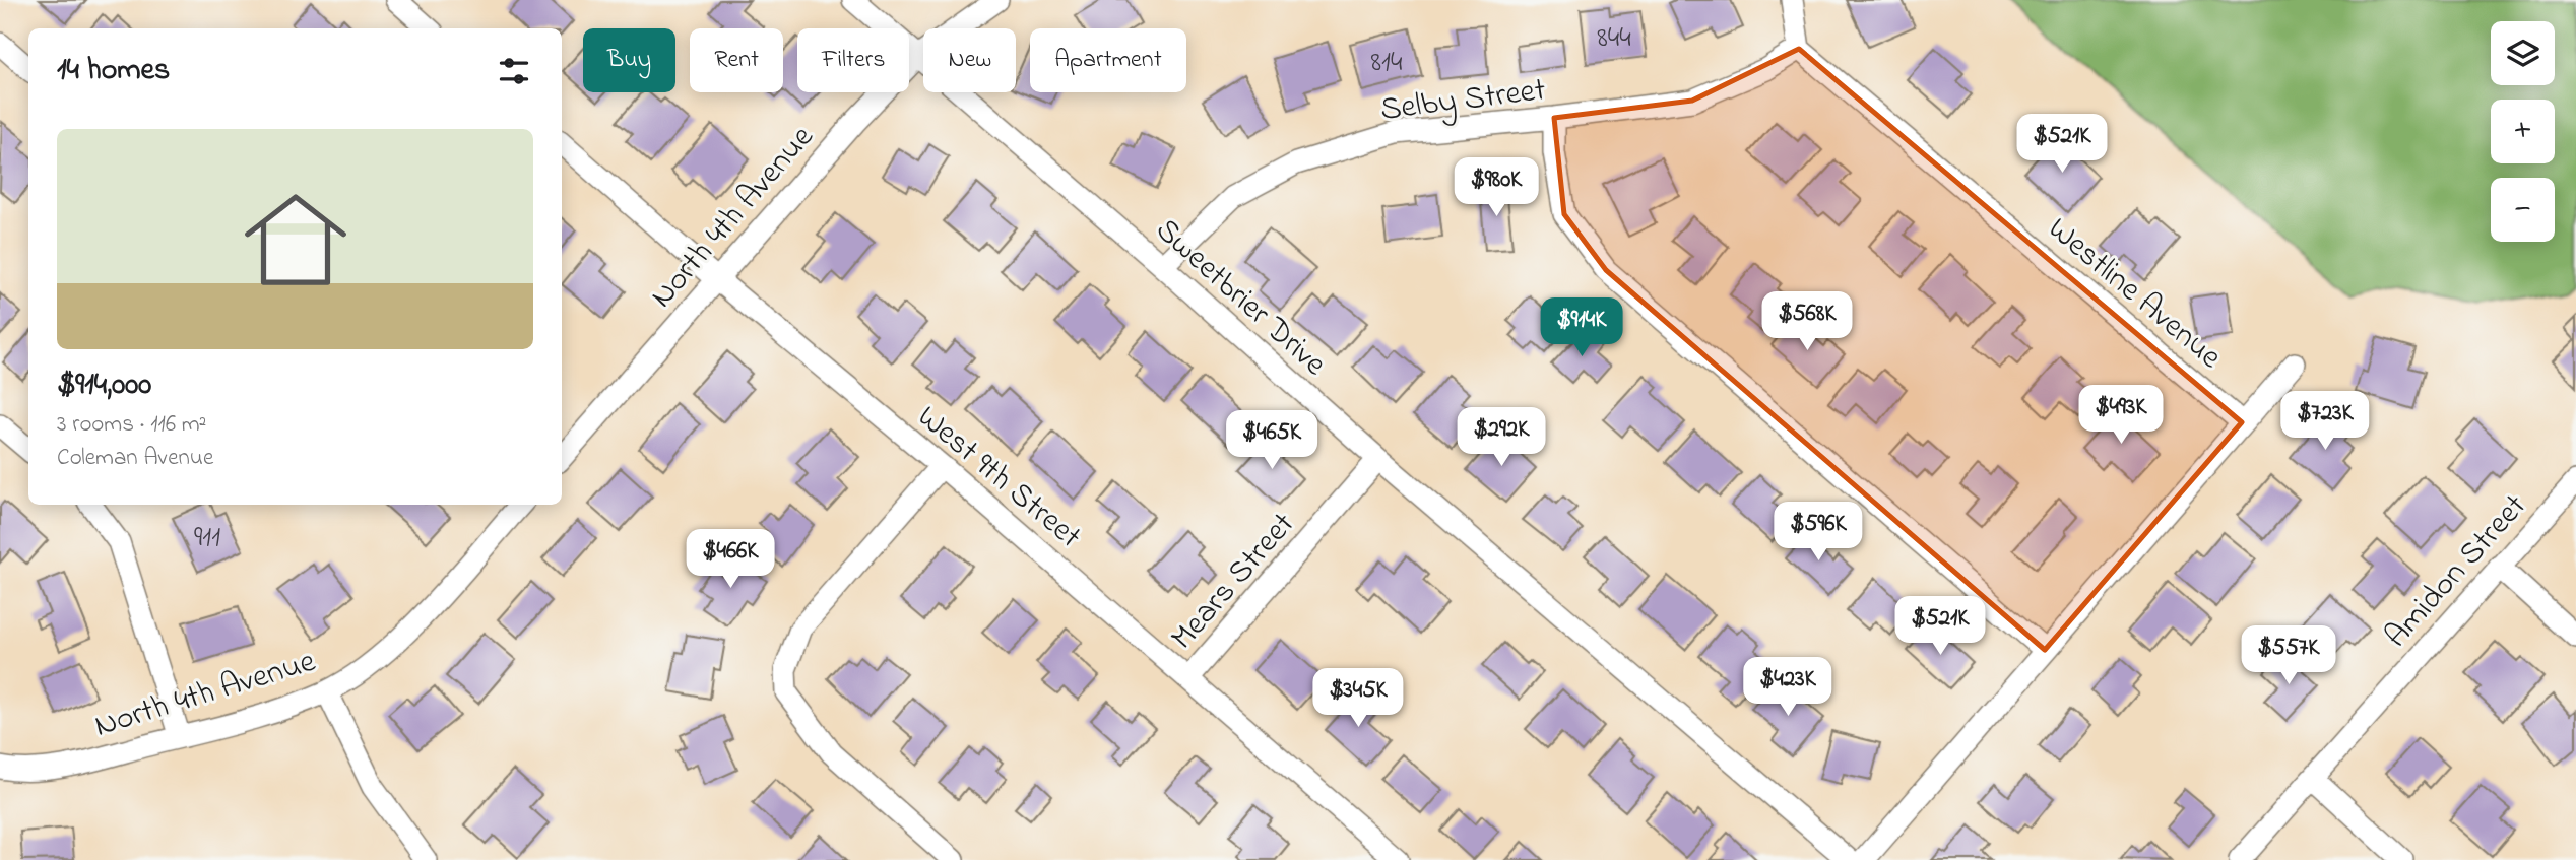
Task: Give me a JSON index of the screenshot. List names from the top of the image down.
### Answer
{
  "streets": {
    "street": [
      "Selby Street",
      "North 4th Avenue",
      "Westline Avenue",
      "Sweetbrier Drive",
      "West 9th Street",
      "Amidon Street",
      "Mears Street"
    ]
  },
  "crossings": [
    ["Selby Street", "Westline Avenue"],
    ["Selby Street", "Sweetbrier Drive"],
    ["North 4th Avenue", "Sweetbrier Drive"],
    ["North 4th Avenue", "West 9th Street"],
    ["Sweetbrier Drive", "Mears Street"],
    ["West 9th Street", "Mears Street"]
  ],
  "house_numbers": ["844", "814", "911"],
  "page": {
    "map_buttons": ["+", "−"],
    "chip": [
      "Buy",
      "Rent",
      "Filters",
      "New",
      "Apartment"
    ],
    "heading": "14 homes",
    "price": [
      "$521K",
      "$980K",
      "$568K",
      "$914K",
      "$493K",
      "$723K",
      "$292K",
      "$465K",
      "$596K",
      "$466K",
      "$521K",
      "$557K",
      "$423K",
      "$345K"
    ],
    "list": [
      {
        "name": "$914,000",
        "note": "3 rooms · 116 m² · Coleman Avenue"
      }
    ]
  }
}
